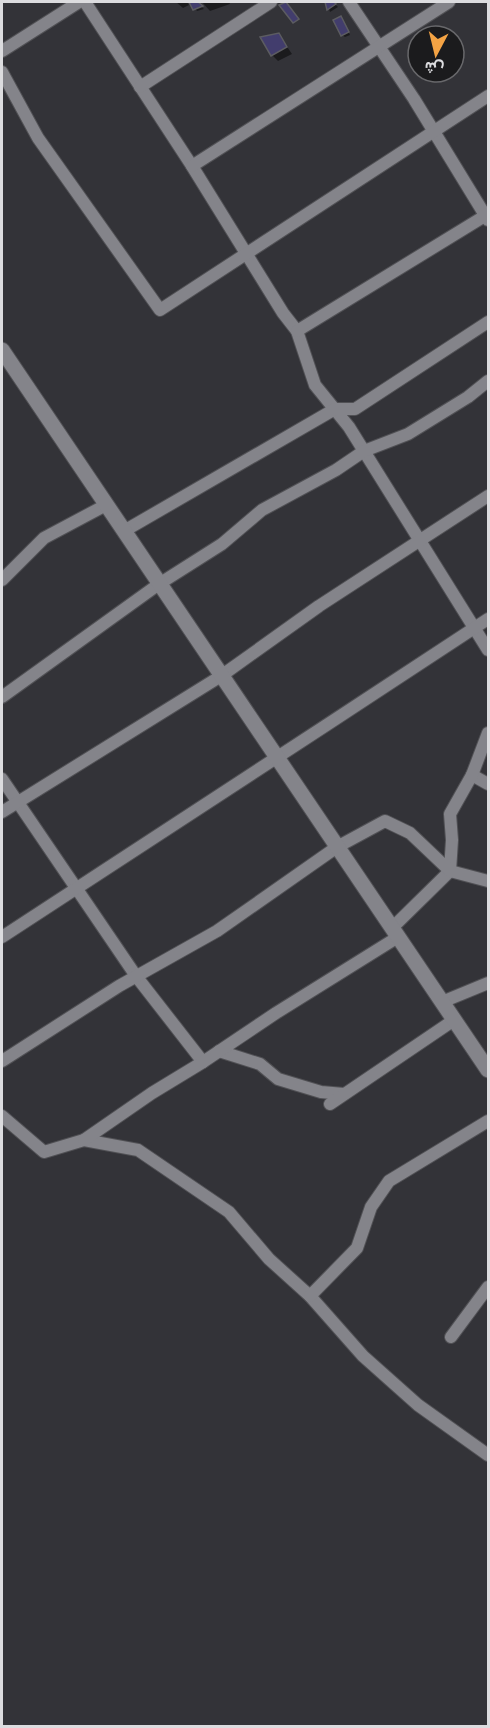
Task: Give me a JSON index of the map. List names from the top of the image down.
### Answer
{
  "north": "bottom"
}
